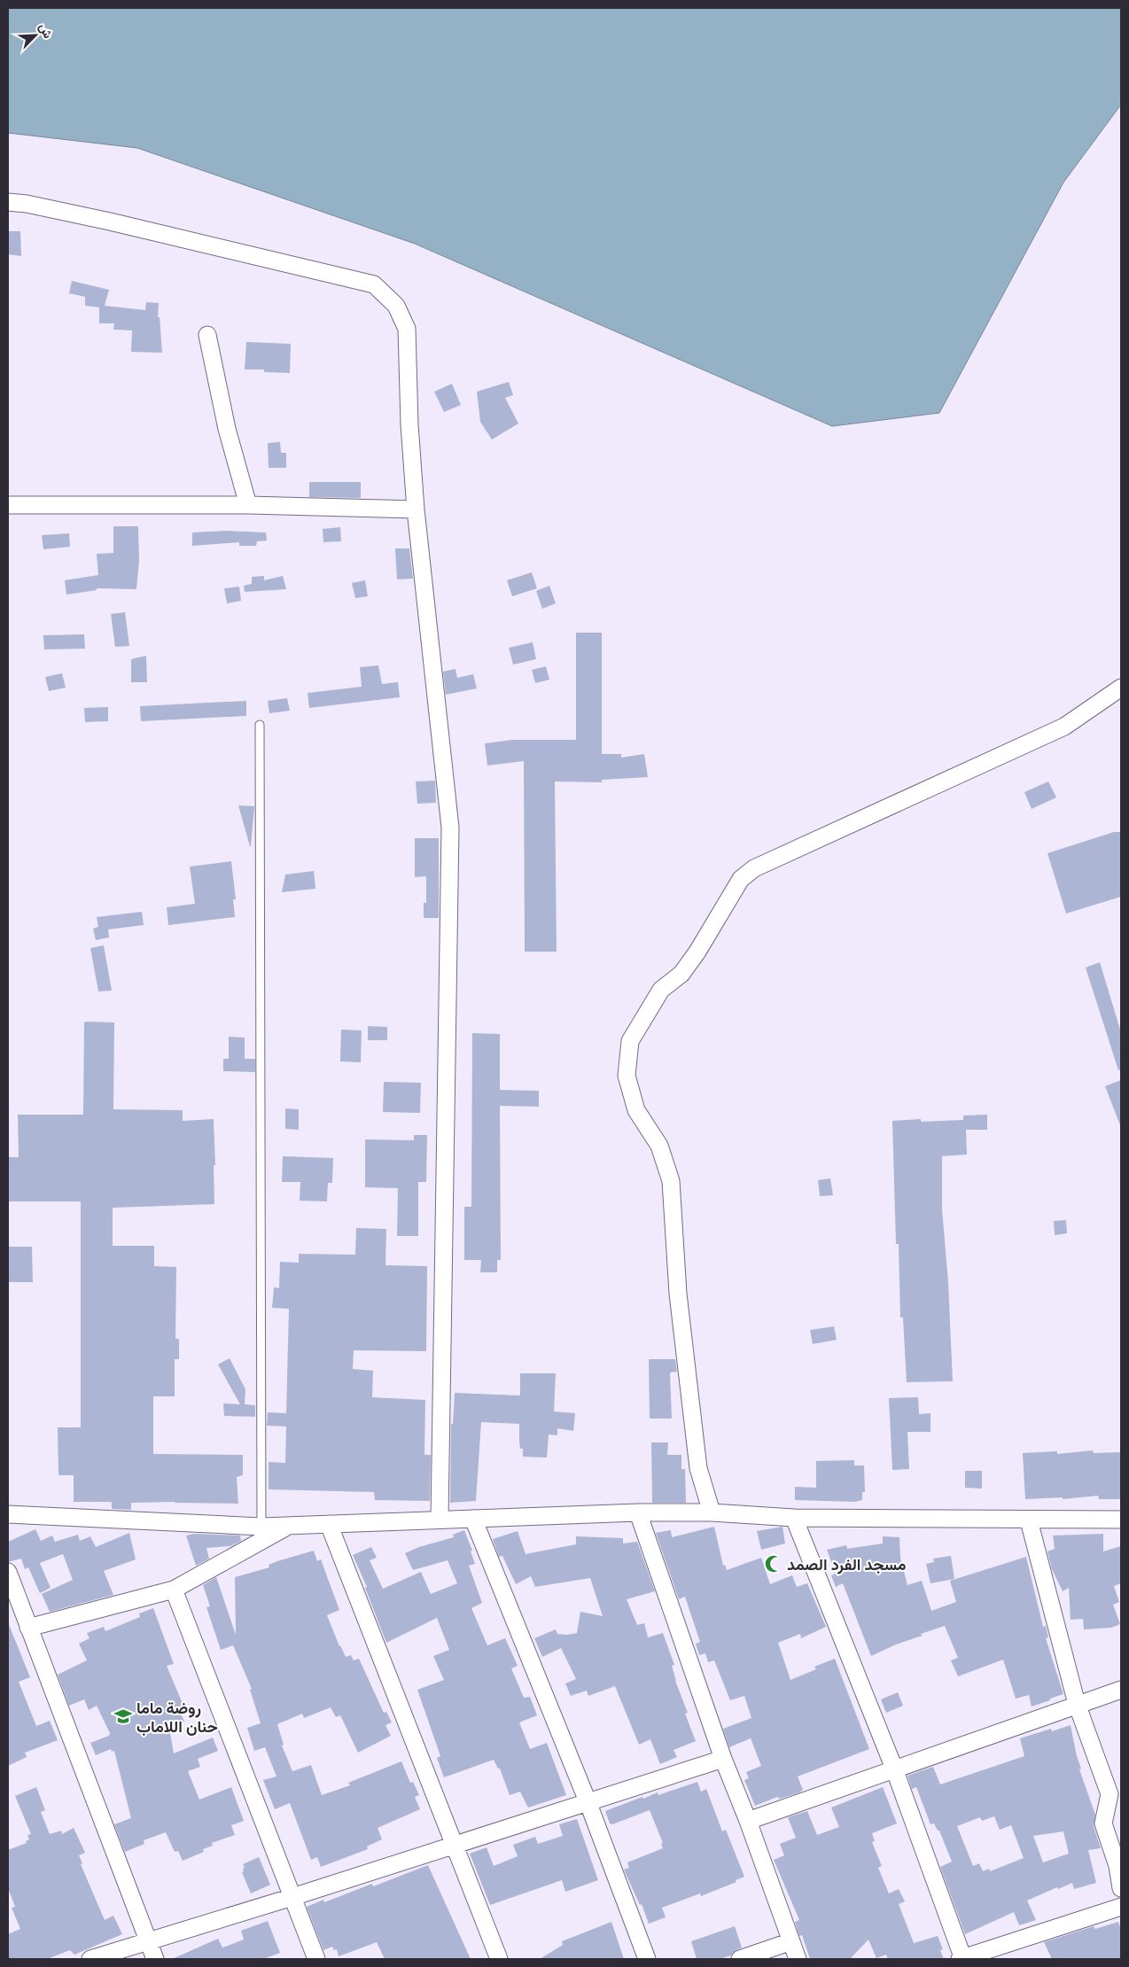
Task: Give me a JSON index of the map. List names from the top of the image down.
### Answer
{
  "places": {
    "mosque": ["مسجد الفرد الصمد"],
    "school or university": ["روضة ماما حنان اللاماب"]
  },
  "north": "top right"
}
